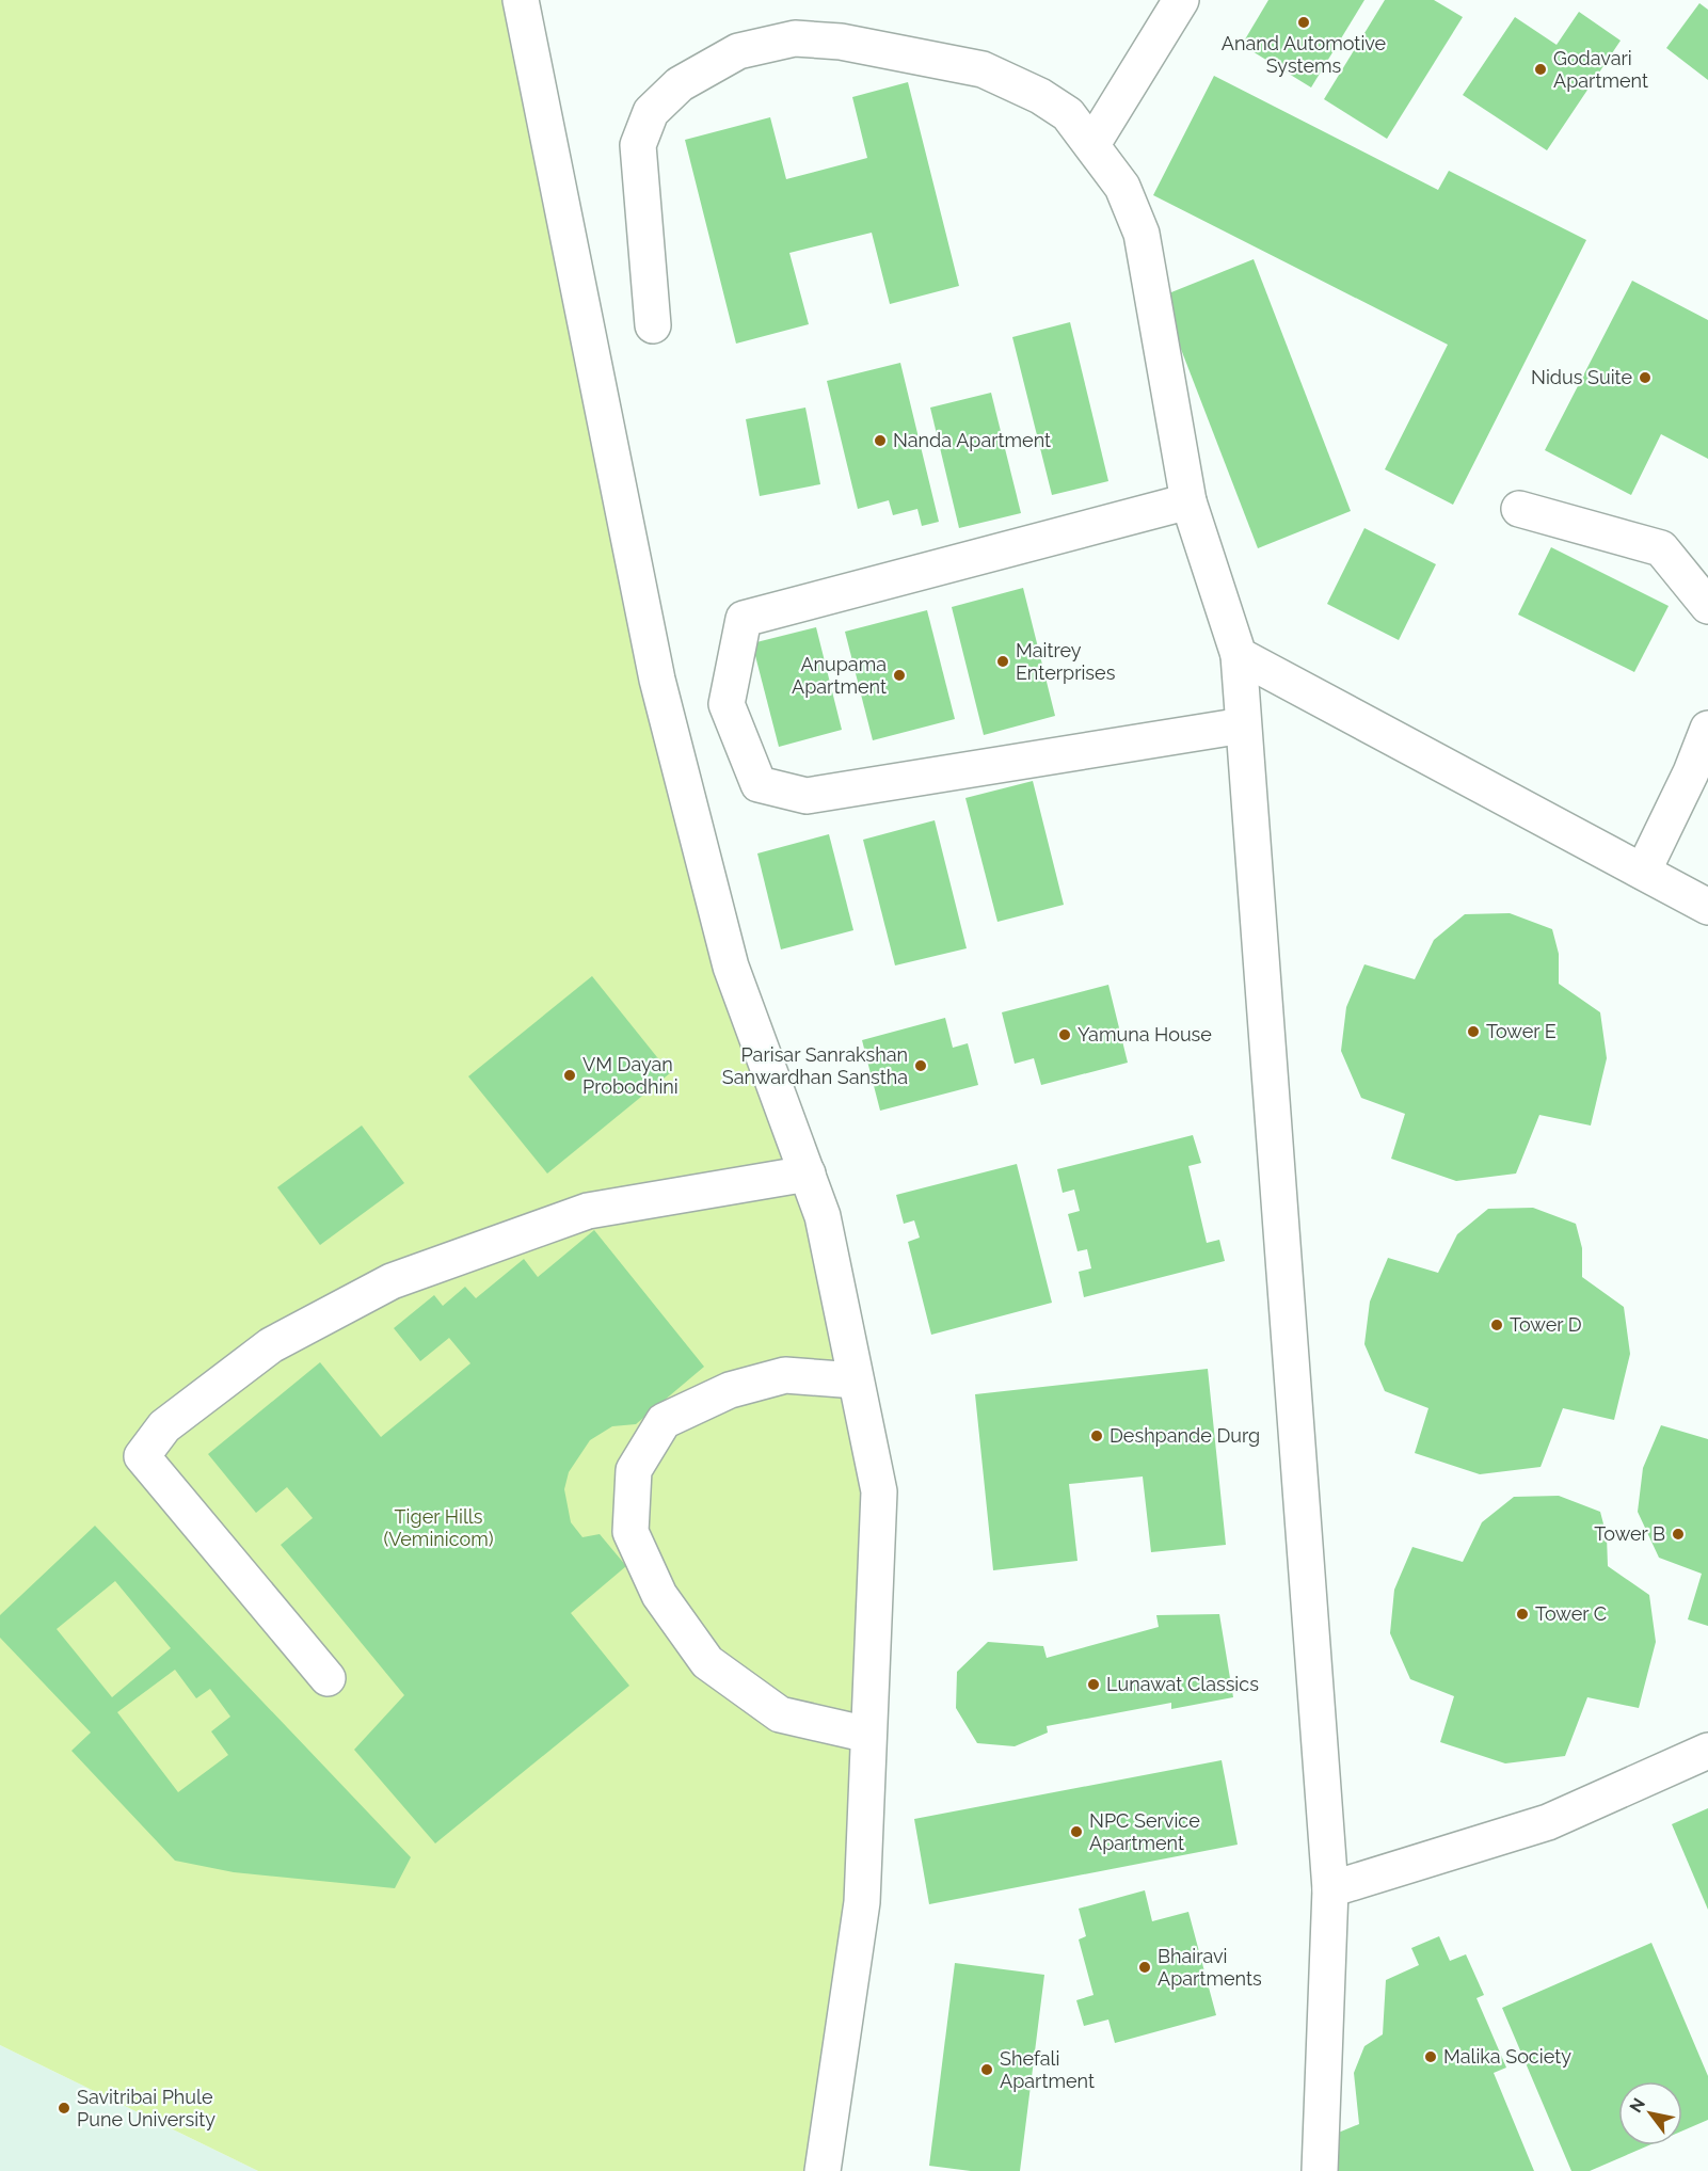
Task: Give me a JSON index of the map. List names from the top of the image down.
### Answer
{
  "parks": ["Tiger Hills (Veminicom)"],
  "places": [
    "Anand Automotive Systems",
    "Godavari Apartment",
    "Nidus Suite",
    "Nanda Apartment",
    "Maitrey Enterprises",
    "Anupama Apartment",
    "Tower E",
    "Yamuna House",
    "Parisar Sanrakshan Sanwardhan Sanstha",
    "VM Dayan Probodhini",
    "Tower D",
    "Deshpande Durg",
    "Tower B",
    "Tower C",
    "Lunawat Classics",
    "NPC Service Apartment",
    "Bhairavi Apartments",
    "Malika Society",
    "Shefali Apartment",
    "Savitribai Phule Pune University"
  ],
  "north": "top left"
}
